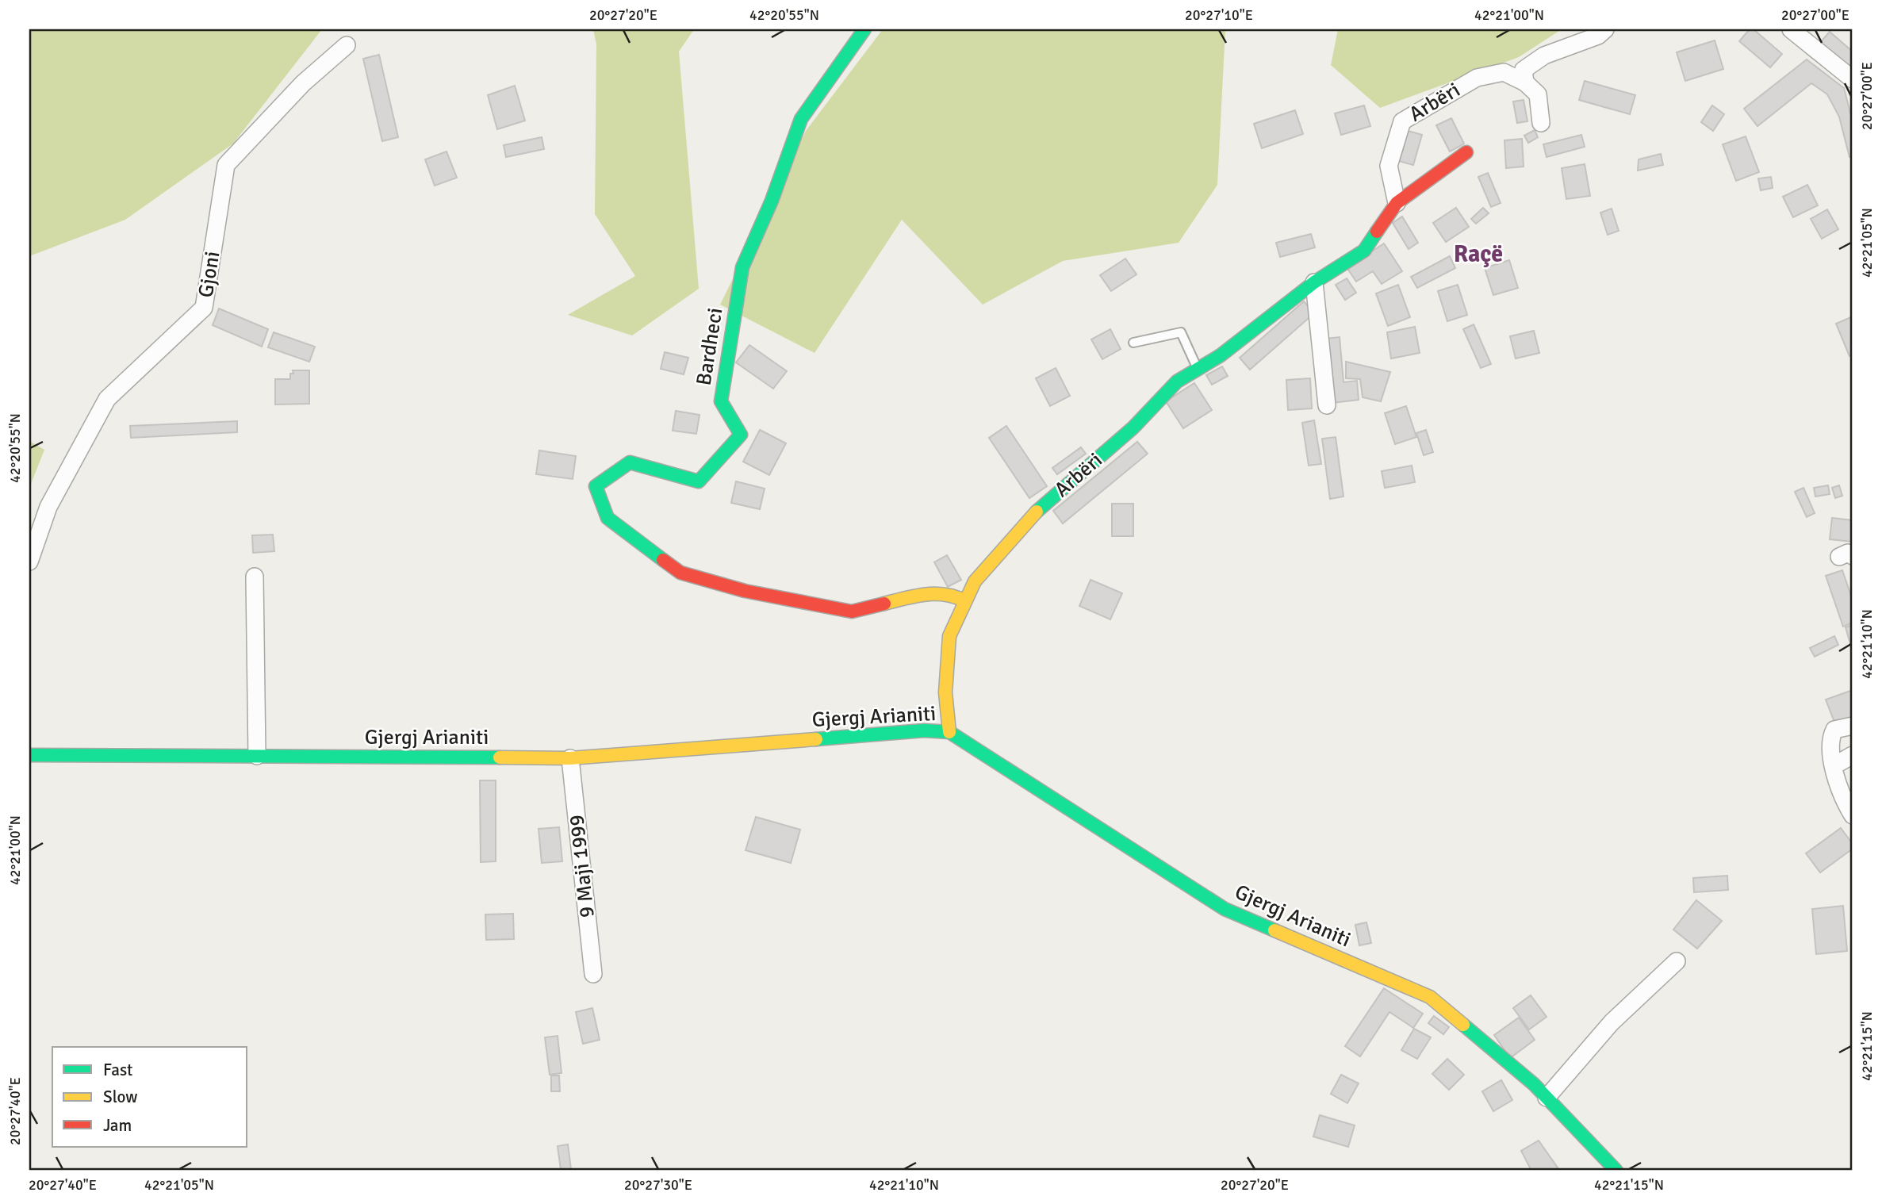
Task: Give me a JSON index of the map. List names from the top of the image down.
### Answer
{
  "streets": {
    "street": [
      "Arbëri",
      "Gjoni",
      "Bardheci",
      "Gjergj Arianiti",
      "9 Maji 1999"
    ]
  },
  "crossings": [
    ["Arbëri", "Bardheci"],
    ["Arbëri", "Gjergj Arianiti"],
    ["Gjergj Arianiti", "9 Maji 1999"]
  ],
  "districts": ["Raçë"],
  "legend": ["Fast", "Slow", "Jam"],
  "coordinates": [
    "20°27'20\"E",
    "42°20'55\"N",
    "20°27'10\"E",
    "42°21'00\"N",
    "20°27'00\"E",
    "42°21'05\"N",
    "42°21'10\"N",
    "42°21'15\"N",
    "20°27'40\"E",
    "20°27'30\"E"
  ]
}
